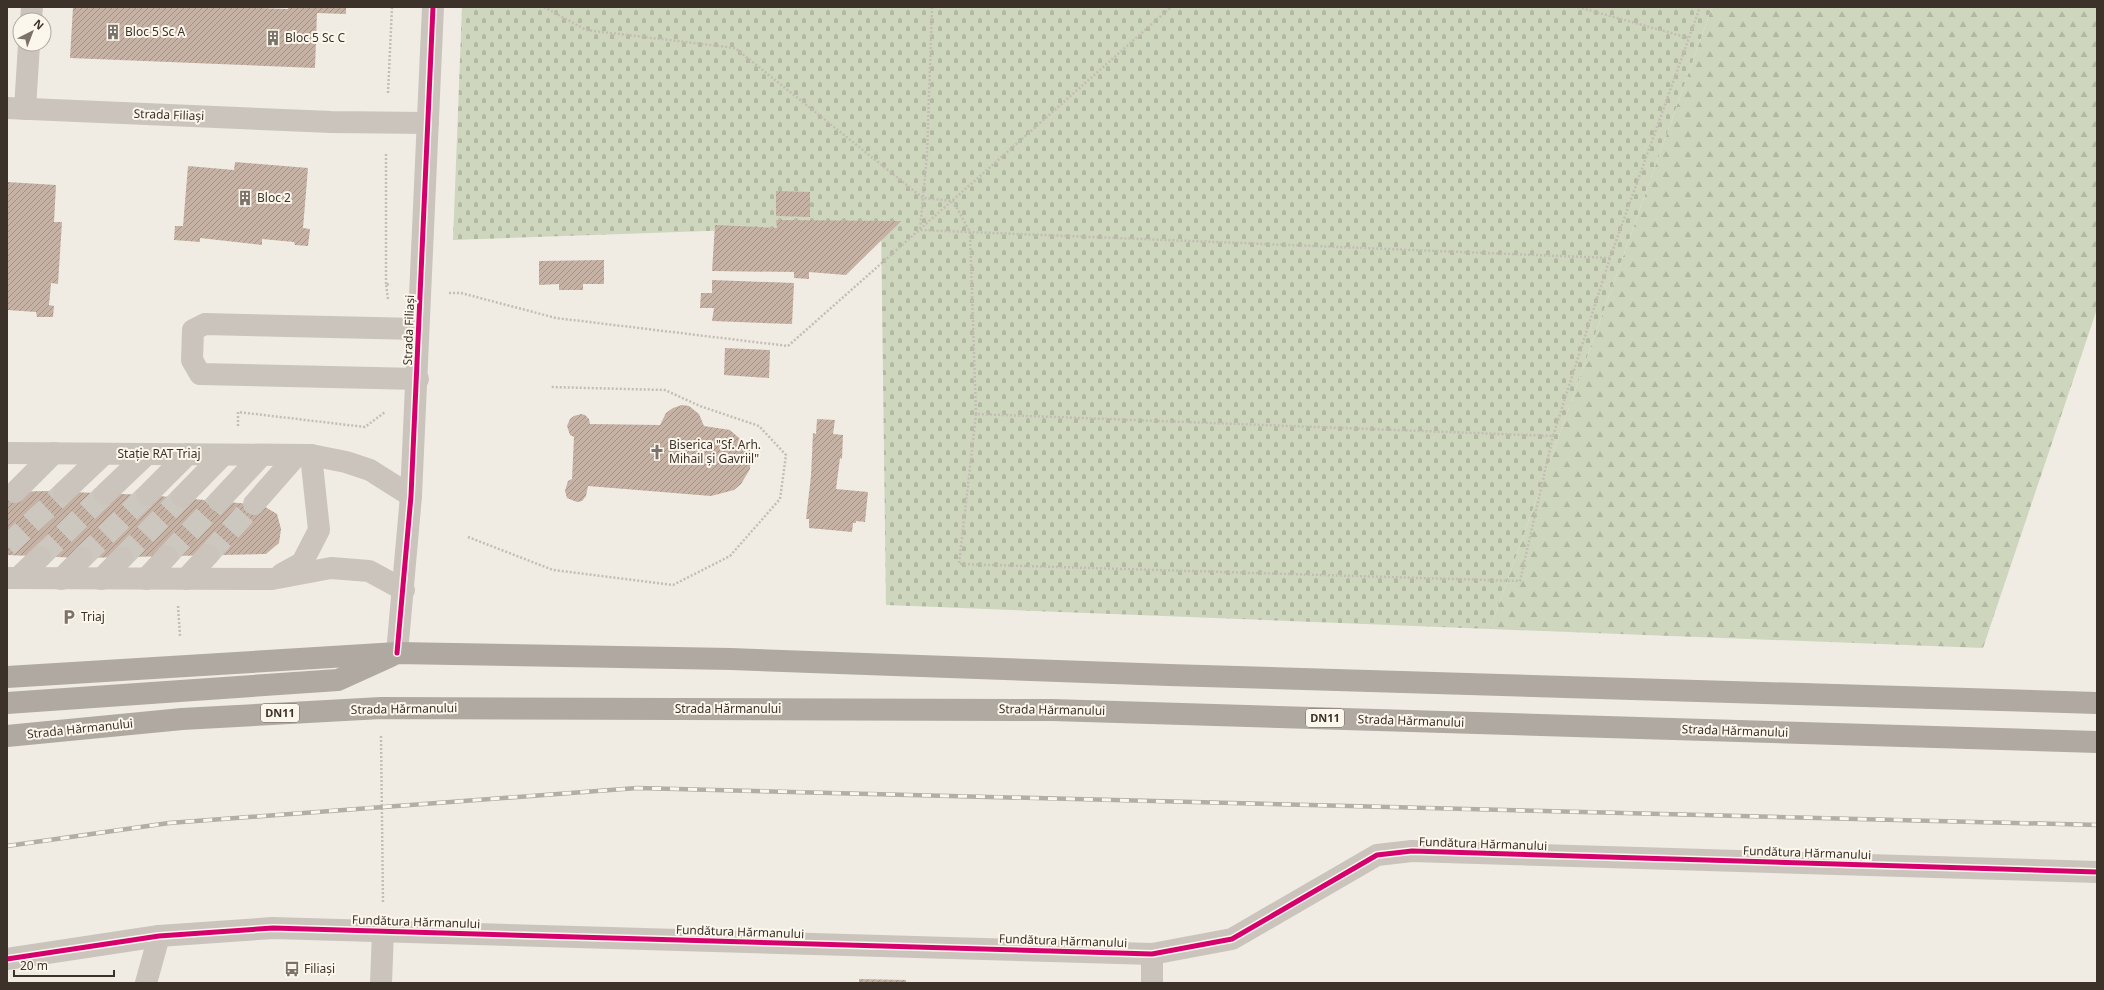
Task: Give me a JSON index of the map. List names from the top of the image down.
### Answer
{
  "streets": {
    "main road": ["Strada Hărmanului", "DN11"],
    "street": ["Strada Filiași", "Stație RAT Triaj", "Fundătura Hărmanului"]
  },
  "crossings": [
    ["Strada Filiași", "Stație RAT Triaj"]
  ],
  "places": {
    "building": ["Bloc 5 Sc A", "Bloc 5 Sc C", "Bloc 2"],
    "church": ["Biserica \"Sf. Arh. Mihail și Gavriil\""],
    "parking": ["Triaj"],
    "bus stop": ["Filiași"]
  },
  "scale_bar": "20 m",
  "north": "top right"
}
